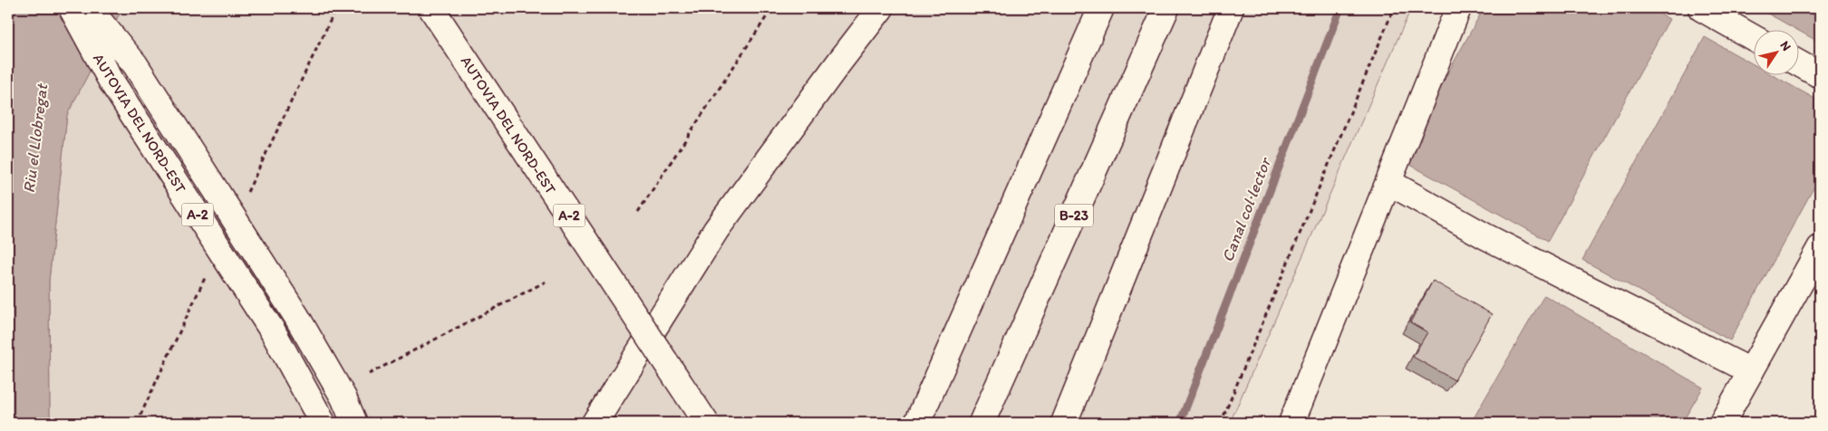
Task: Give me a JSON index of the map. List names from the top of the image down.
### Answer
{
  "streets": {
    "main road": ["AUTOVIA DEL NORD-EST", "A-2", "B-23"]
  },
  "water": ["Riu el Llobregat", "Canal col·lector"],
  "north": "top right"
}
